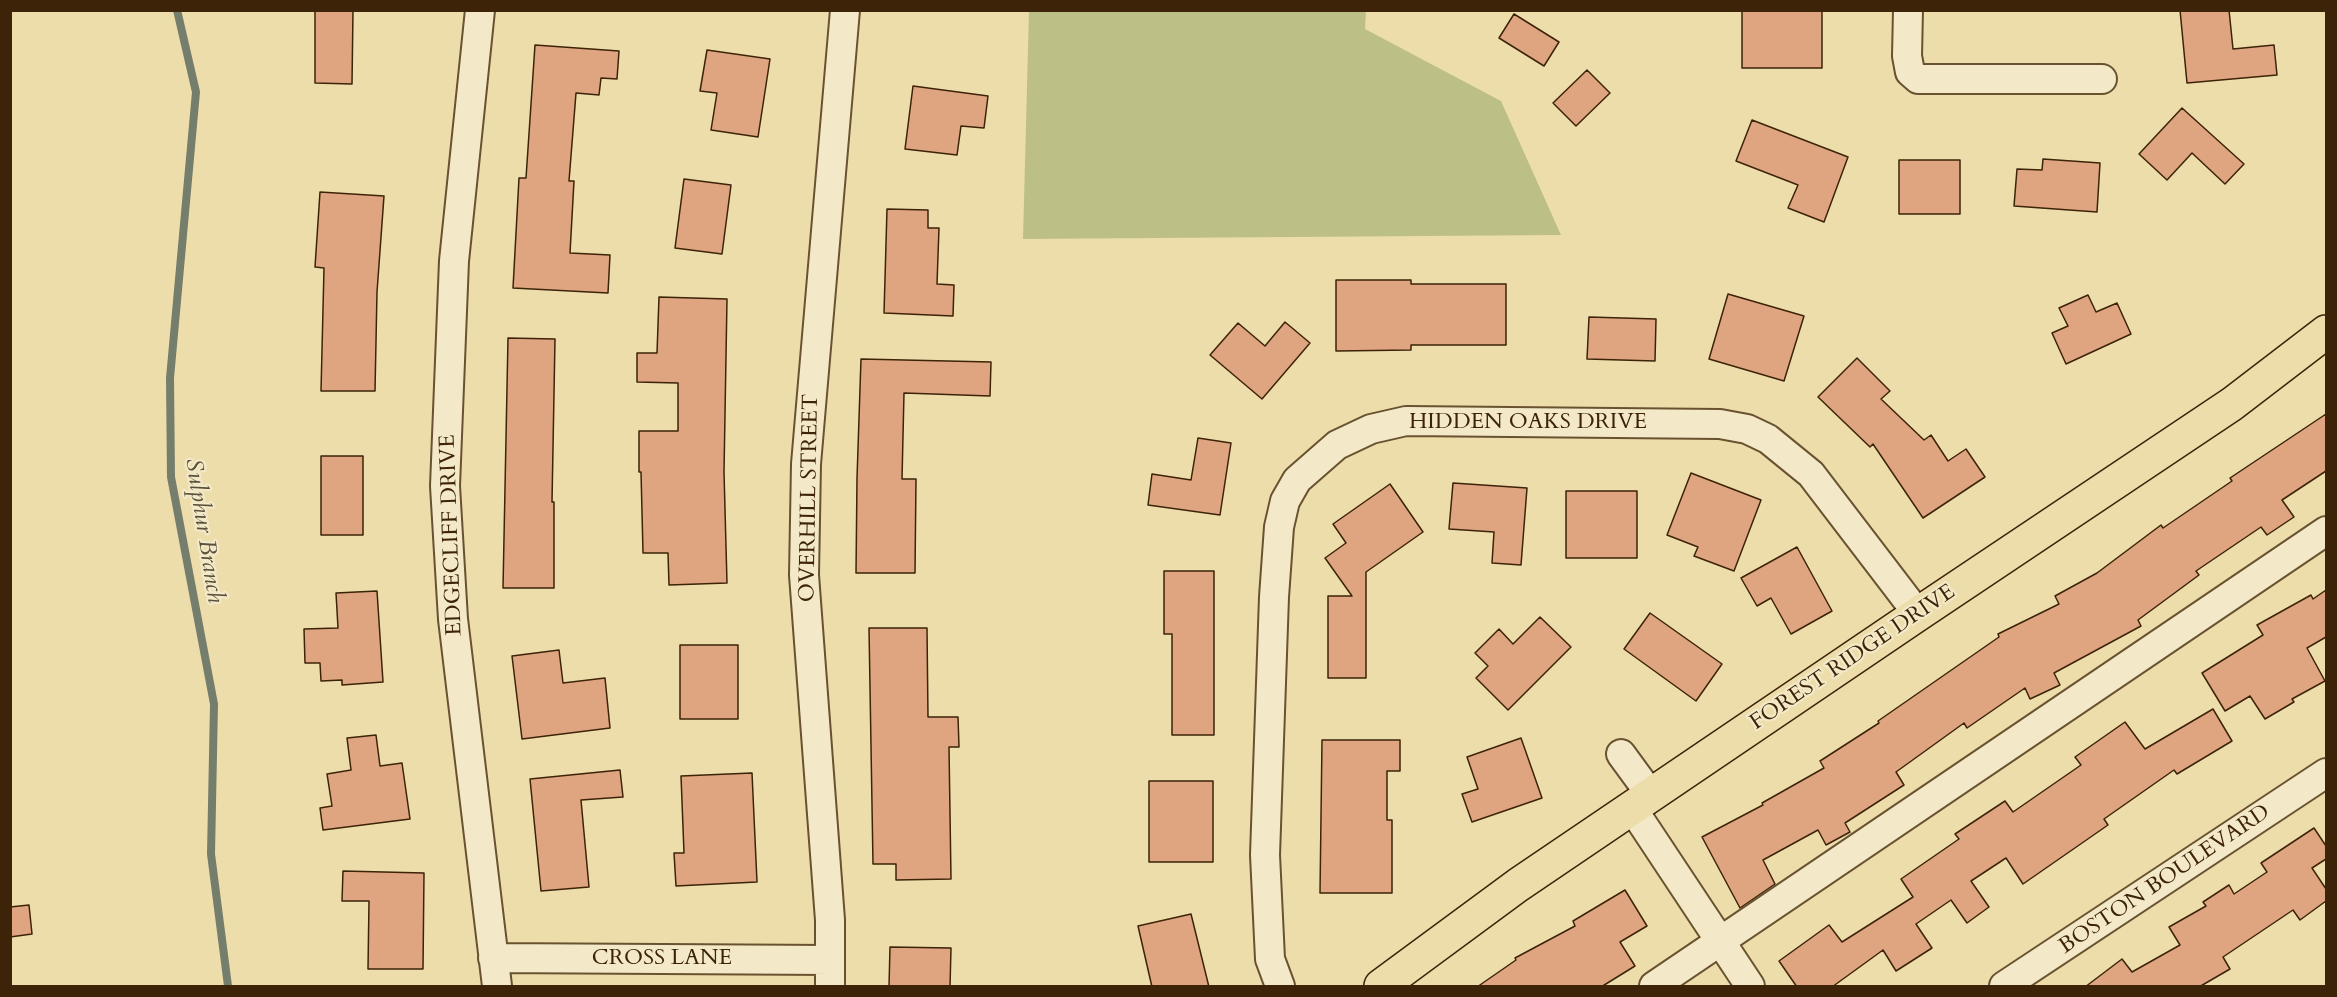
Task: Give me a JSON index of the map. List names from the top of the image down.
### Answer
{
  "streets": {
    "main road": ["FOREST RIDGE DRIVE"],
    "street": [
      "HIDDEN OAKS DRIVE",
      "OVERHILL STREET",
      "EDGECLIFF DRIVE",
      "BOSTON BOULEVARD",
      "CROSS LANE"
    ]
  },
  "crossings": [
    ["HIDDEN OAKS DRIVE", "FOREST RIDGE DRIVE"],
    ["OVERHILL STREET", "CROSS LANE"],
    ["EDGECLIFF DRIVE", "CROSS LANE"]
  ],
  "water": ["Sulphur Branch"]
}
